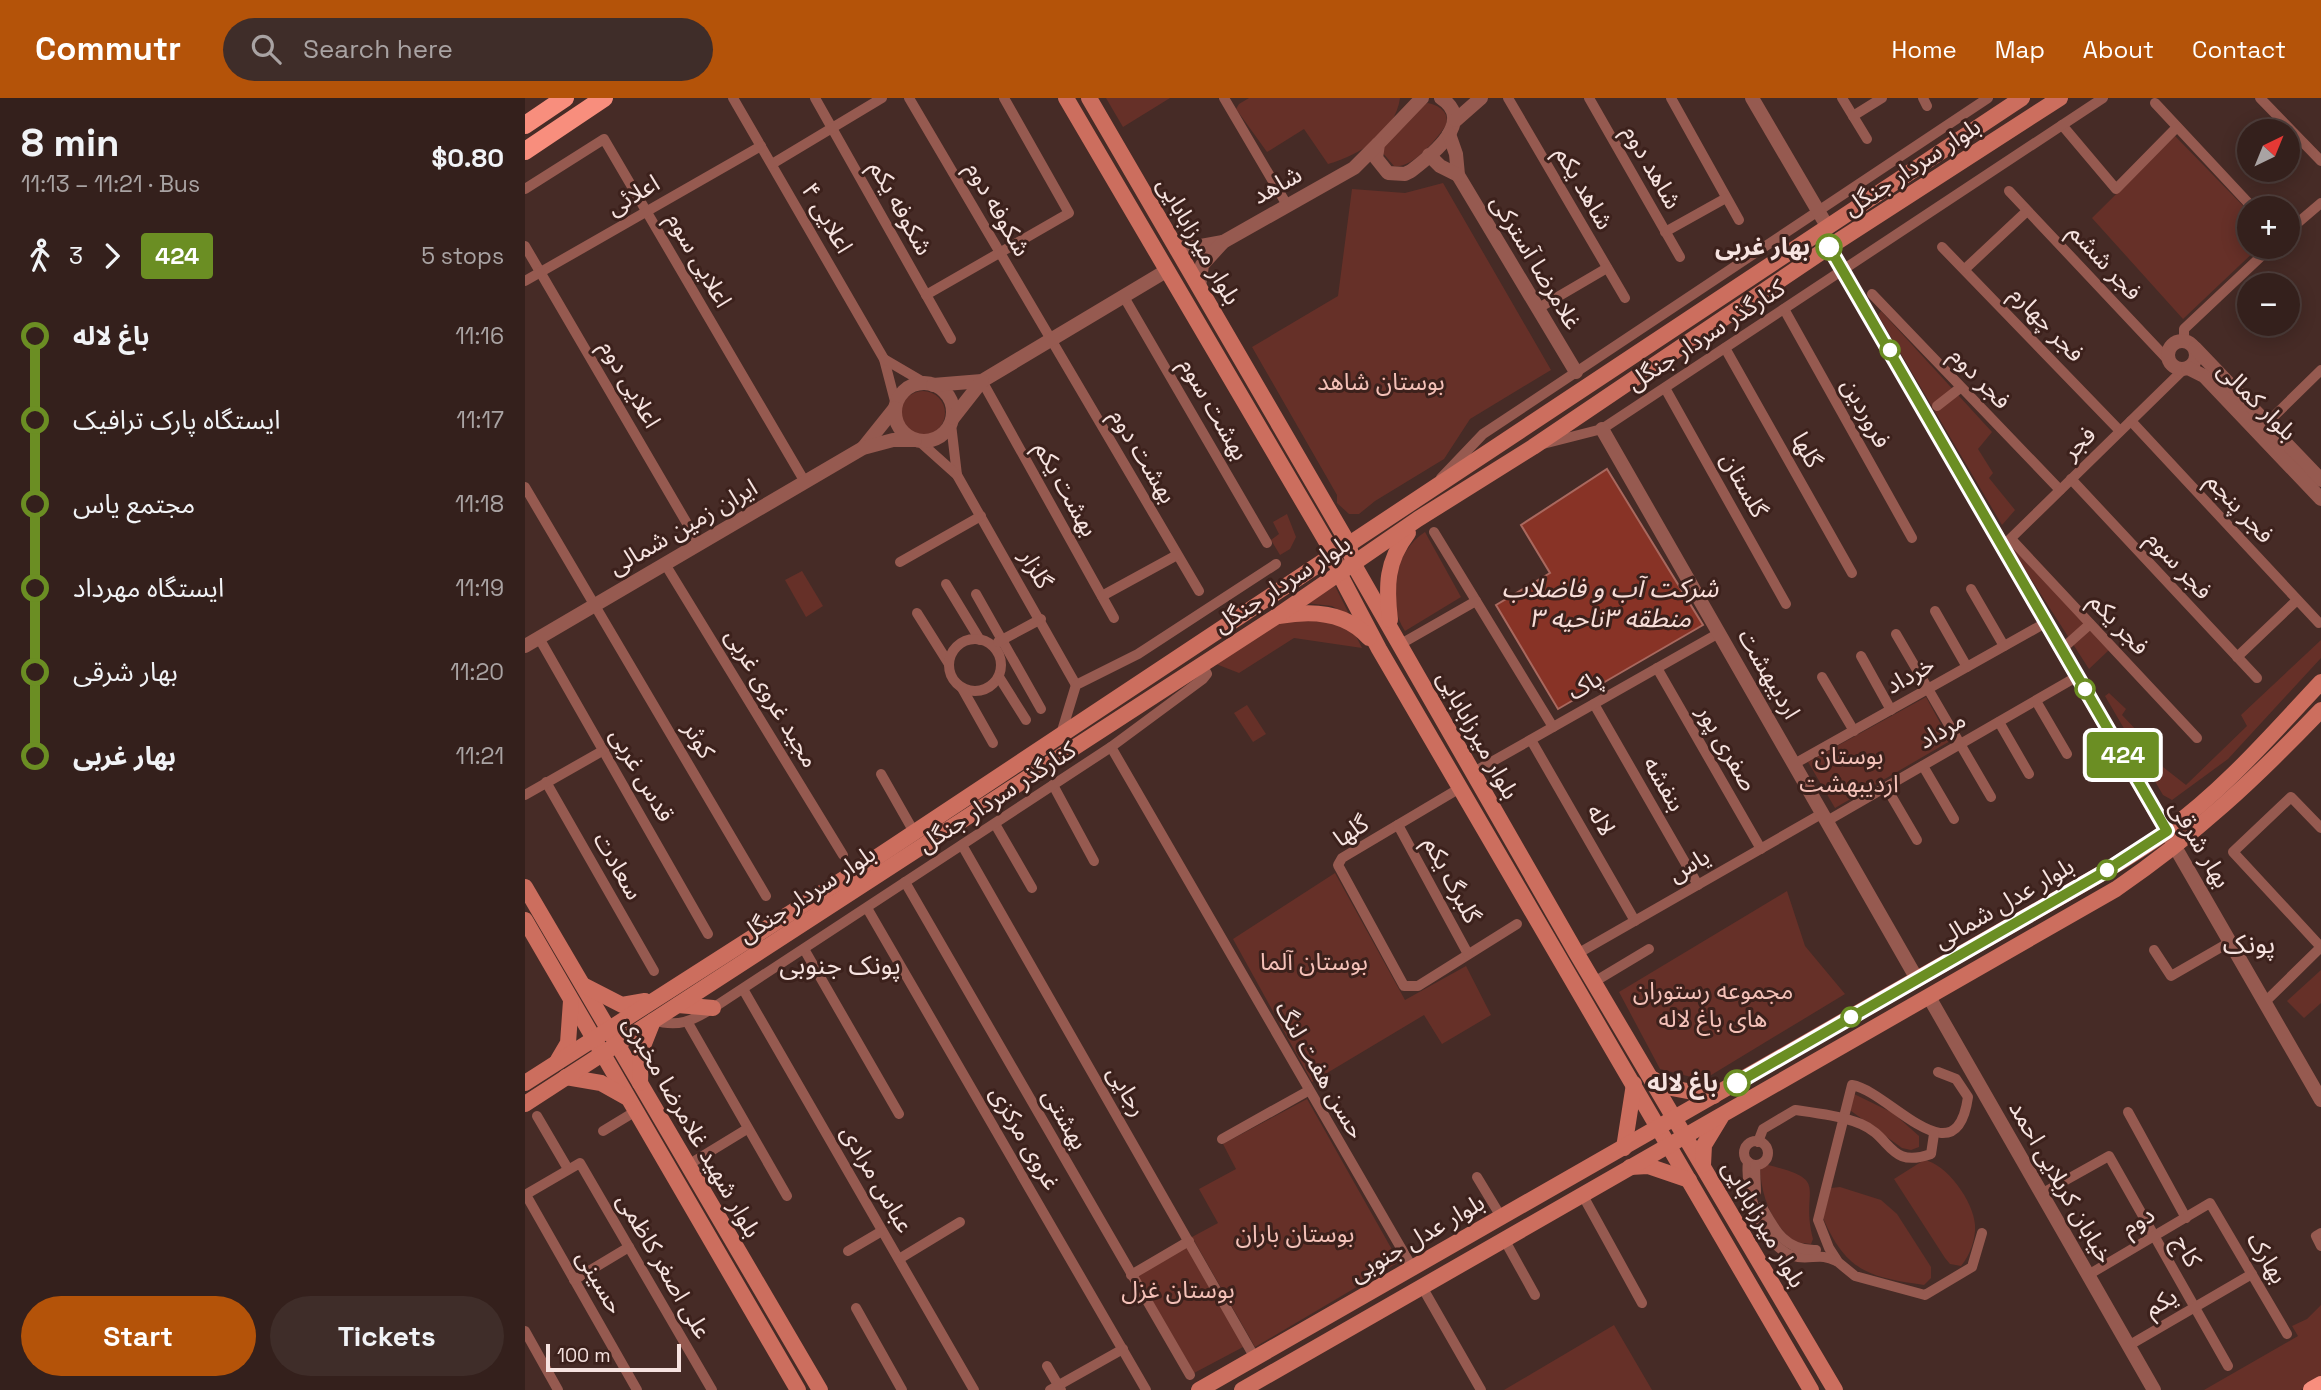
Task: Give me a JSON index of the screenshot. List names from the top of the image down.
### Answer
{
  "streets": {
    "main road": [
      "بلوار سردار جنگل",
      "بلوار میرزابابایی",
      "بلوار عدل شمالی",
      "بلوار شهید غلامرضا مخبری",
      "بلوار عدل جنوبی"
    ],
    "street": [
      "شاهد دوم",
      "شاهد",
      "شاهد یکم",
      "اعلائی",
      "شکوفه یکم",
      "شکوفه دوم",
      "اعلایی ۴",
      "اعلایی سوم",
      "غلامرضا آسترکی",
      "فجر ششم",
      "فجر چهارم",
      "کنارگذر سردار جنگل",
      "فجر دوم",
      "اعلایی دوم",
      "بلوار کمالی",
      "بهشت سوم",
      "فروردین",
      "فجر",
      "گلها",
      "بهشت دوم",
      "گلستان",
      "بهشت یکم",
      "فجر پنجم",
      "ایران زمین شمالی",
      "فجر سوم",
      "گلزار",
      "فجر یکم",
      "اردیبهشت",
      "خرداد",
      "پاک",
      "مجید غروی غربی",
      "مرداد",
      "کوثر",
      "صفری پور",
      "قدس غربی",
      "بنفشه",
      "لاله",
      "بهار شرقی",
      "یاس",
      "سعادت",
      "گلبرگ یکم",
      "حسن هفت لنگ",
      "رجایی",
      "بهشتی",
      "غروی مرکزی",
      "عباس مرادی",
      "خیابان کربلایی احمد",
      "دوم",
      "کاج",
      "بهارک",
      "علی اصغر کاظمی",
      "حسینی",
      "یکم"
    ]
  },
  "crossings": [
    ["بلوار سردار جنگل", "بلوار میرزابابایی"],
    ["بلوار سردار جنگل", "کنارگذر سردار جنگل"],
    ["بلوار سردار جنگل", "بهار شرقی"],
    ["بلوار سردار جنگل", "بلوار شهید غلامرضا مخبری"],
    ["شاهد", "بلوار میرزابابایی"],
    ["اعلائی", "اعلایی ۴"],
    ["اعلائی", "اعلایی سوم"],
    ["اعلائی", "اعلایی دوم"],
    ["شکوفه دوم", "بهشت دوم"],
    ["اعلایی ۴", "ایران زمین شمالی"],
    ["بلوار میرزابابایی", "گلها"],
    ["بلوار میرزابابایی", "پاک"],
    ["بلوار میرزابابایی", "یاس"],
    ["بلوار میرزابابایی", "بلوار عدل شمالی"],
    ["بلوار میرزابابایی", "بلوار عدل جنوبی"],
    ["اعلایی سوم", "ایران زمین شمالی"],
    ["غلامرضا آسترکی", "کنارگذر سردار جنگل"],
    ["فجر ششم", "بلوار کمالی"],
    ["فجر ششم", "فجر"],
    ["فجر چهارم", "فجر"],
    ["کنارگذر سردار جنگل", "فروردین"],
    ["کنارگذر سردار جنگل", "گلها"],
    ["کنارگذر سردار جنگل", "گلستان"],
    ["کنارگذر سردار جنگل", "اردیبهشت"],
    ["کنارگذر سردار جنگل", "بهار شرقی"],
    ["کنارگذر سردار جنگل", "حسن هفت لنگ"],
    ["کنارگذر سردار جنگل", "رجایی"],
    ["کنارگذر سردار جنگل", "بهشتی"],
    ["کنارگذر سردار جنگل", "غروی مرکزی"],
    ["کنارگذر سردار جنگل", "عباس مرادی"],
    ["فجر دوم", "فجر"],
    ["اعلایی دوم", "ایران زمین شمالی"],
    ["بلوار کمالی", "فجر"],
    ["فجر", "فجر پنجم"],
    ["فجر", "فجر سوم"],
    ["فجر", "فجر یکم"],
    ["فجر", "بهار شرقی"],
    ["گلها", "گلبرگ یکم"],
    ["ایران زمین شمالی", "مجید غروی غربی"],
    ["ایران زمین شمالی", "کوثر"],
    ["ایران زمین شمالی", "قدس غربی"],
    ["فجر یکم", "بهار شرقی"],
    ["اردیبهشت", "خرداد"],
    ["اردیبهشت", "پاک"],
    ["اردیبهشت", "مرداد"],
    ["اردیبهشت", "یاس"],
    ["اردیبهشت", "بلوار عدل شمالی"],
    ["خرداد", "بهار شرقی"],
    ["پاک", "صفری پور"],
    ["پاک", "بنفشه"],
    ["پاک", "لاله"],
    ["مرداد", "بهار شرقی"],
    ["مرداد", "یاس"],
    ["صفری پور", "یاس"],
    ["بنفشه", "یاس"],
    ["لاله", "یاس"],
    ["بهار شرقی", "بلوار عدل شمالی"],
    ["بلوار عدل شمالی", "خیابان کربلایی احمد"],
    ["بلوار عدل شمالی", "بلوار عدل جنوبی"],
    ["حسن هفت لنگ", "بلوار عدل جنوبی"],
    ["رجایی", "بلوار عدل جنوبی"],
    ["خیابان کربلایی احمد", "دوم"],
    ["خیابان کربلایی احمد", "کاج"],
    ["خیابان کربلایی احمد", "یکم"],
    ["دوم", "کاج"],
    ["دوم", "بهارک"],
    ["کاج", "یکم"],
    ["بهارک", "یکم"]
  ],
  "districts": ["پونک", "پونک جنوبی"],
  "water": ["شرکت آب و فاضلاب منطقه ۳ناحیه ۳"],
  "parks": [
    "بوستان شاهد",
    "بوستان اردیبهشت",
    "بوستان آلما",
    "مجموعه رستوران های باغ لاله",
    "بوستان باران",
    "بوستان غزل"
  ],
  "places": ["بهار غربی", "باغ لاله"],
  "lines": ["bus line 424"],
  "scale_bar": "100 m",
  "north": "top right",
  "page": {
    "header": "Commutr",
    "search": "Search here",
    "nav": [
      "Home",
      "Map",
      "About",
      "Contact"
    ],
    "heading": ["8 min", "11:13 – 11:21 · Bus", "$0.80"],
    "on_map": "424",
    "map_buttons": ["+", "−"],
    "legs": ["3", "424", "5 stops"],
    "list": [
      {
        "name": "باغ لاله",
        "value": "11:16"
      },
      {
        "name": "ایستگاه پارک ترافیک",
        "value": "11:17"
      },
      {
        "name": "مجتمع یاس",
        "value": "11:18"
      },
      {
        "name": "ایستگاه مهرداد",
        "value": "11:19"
      },
      {
        "name": "بهار شرقی",
        "value": "11:20"
      },
      {
        "name": "بهار غربی",
        "value": "11:21"
      }
    ],
    "buttons": ["Start", "Tickets"],
    "scale": "100 m"
  }
}
